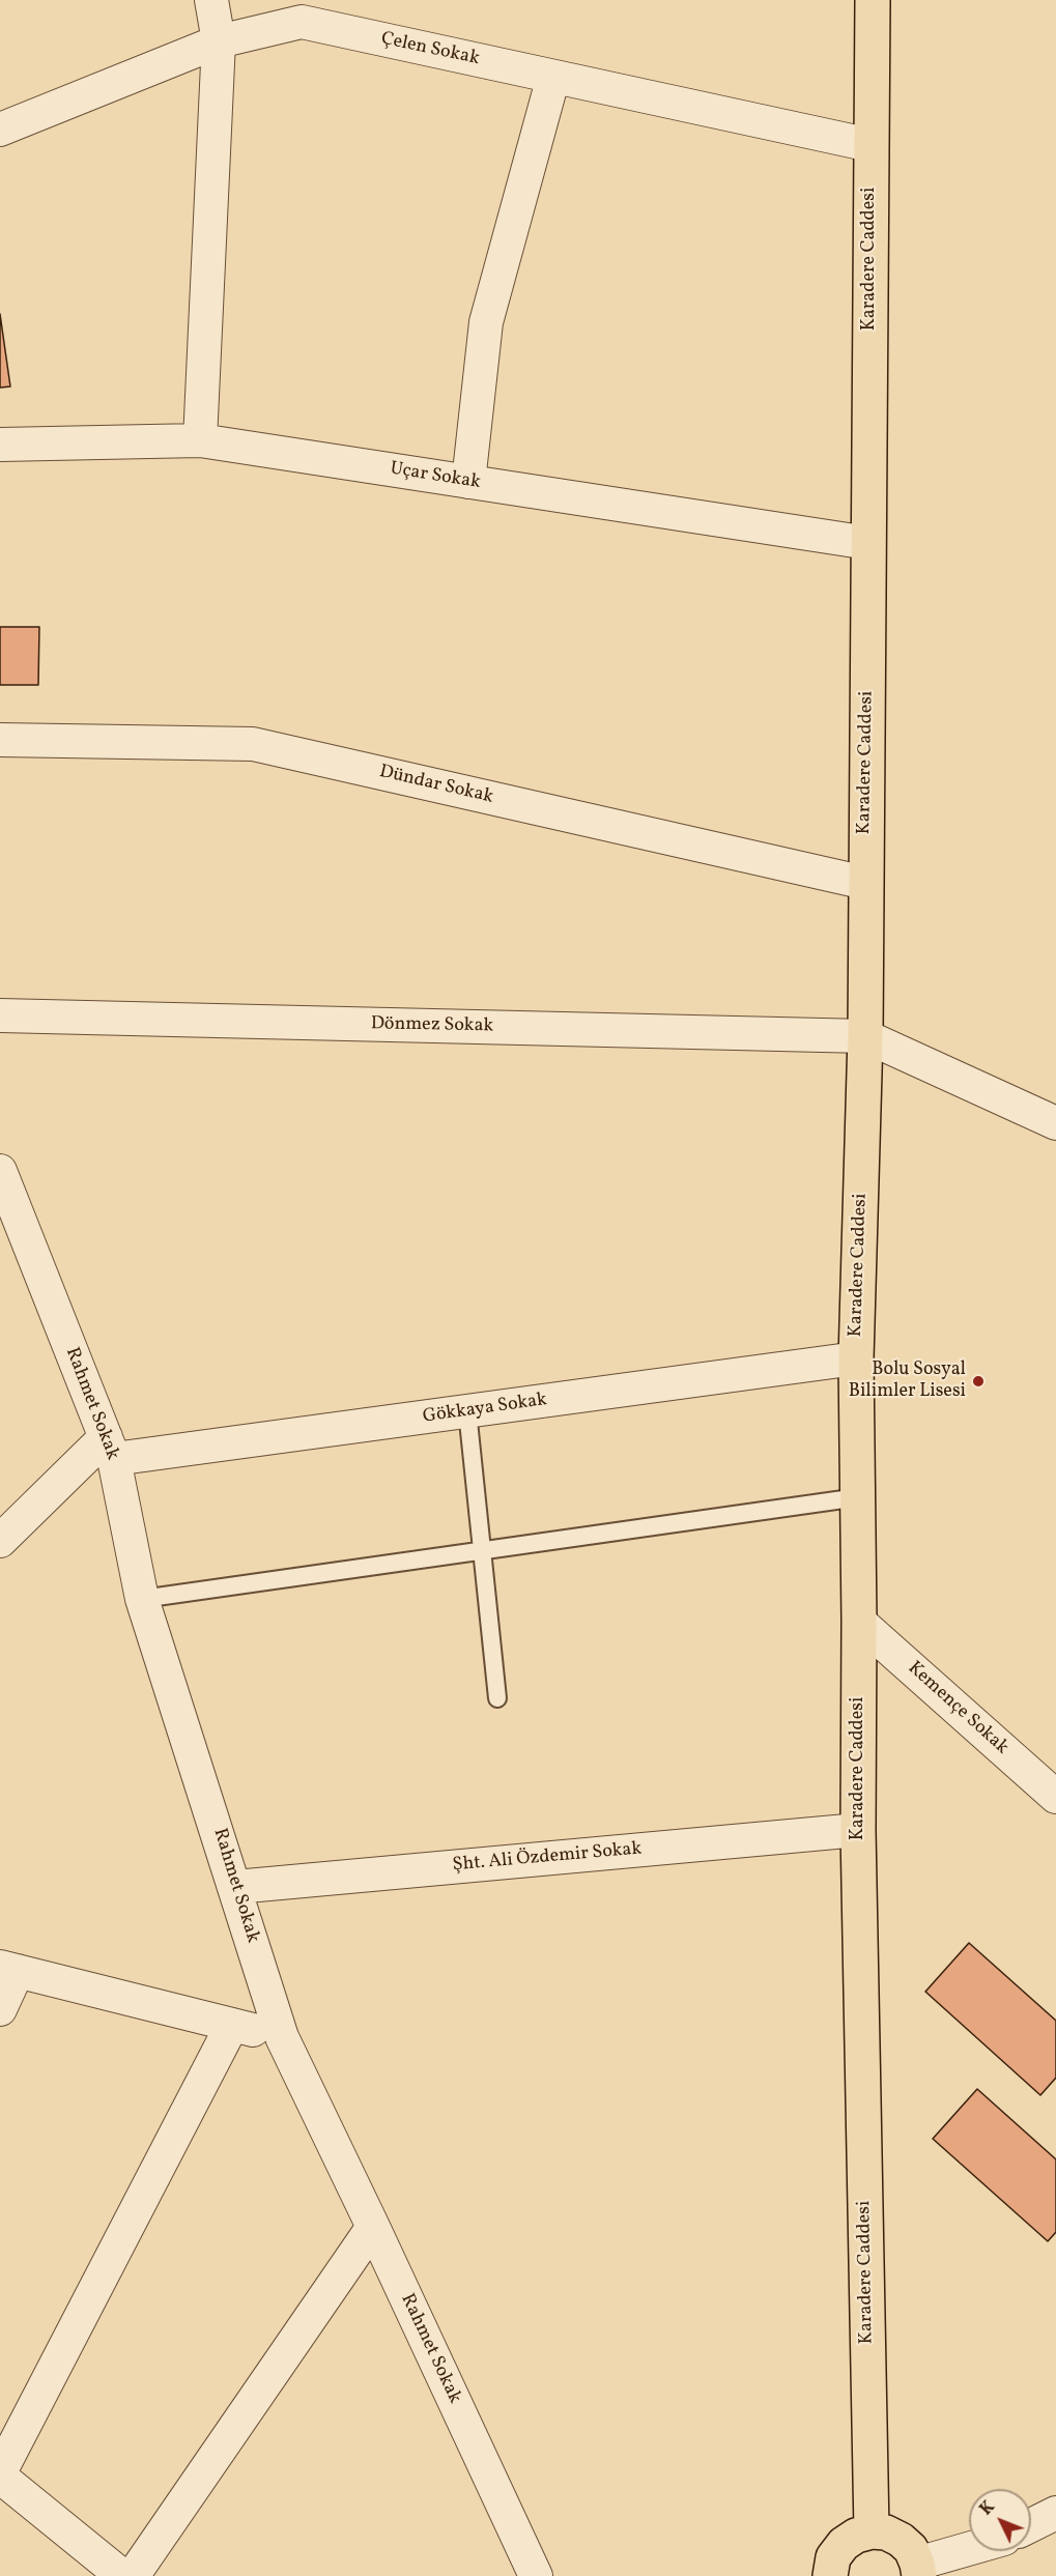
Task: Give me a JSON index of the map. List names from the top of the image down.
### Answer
{
  "streets": {
    "main road": ["Karadere Caddesi"],
    "street": [
      "Çelen Sokak",
      "Uçar Sokak",
      "Dündar Sokak",
      "Dönmez Sokak",
      "Rahmet Sokak",
      "Gökkaya Sokak",
      "Kemençe Sokak",
      "Şht. Ali Özdemir Sokak"
    ]
  },
  "crossings": [
    ["Çelen Sokak", "Karadere Caddesi"],
    ["Karadere Caddesi", "Uçar Sokak"],
    ["Karadere Caddesi", "Dündar Sokak"],
    ["Karadere Caddesi", "Dönmez Sokak"],
    ["Karadere Caddesi", "Gökkaya Sokak"],
    ["Karadere Caddesi", "Kemençe Sokak"],
    ["Karadere Caddesi", "Şht. Ali Özdemir Sokak"],
    ["Rahmet Sokak", "Gökkaya Sokak"],
    ["Rahmet Sokak", "Şht. Ali Özdemir Sokak"]
  ],
  "places": ["Bolu Sosyal Bilimler Lisesi"],
  "north": "top left"
}
